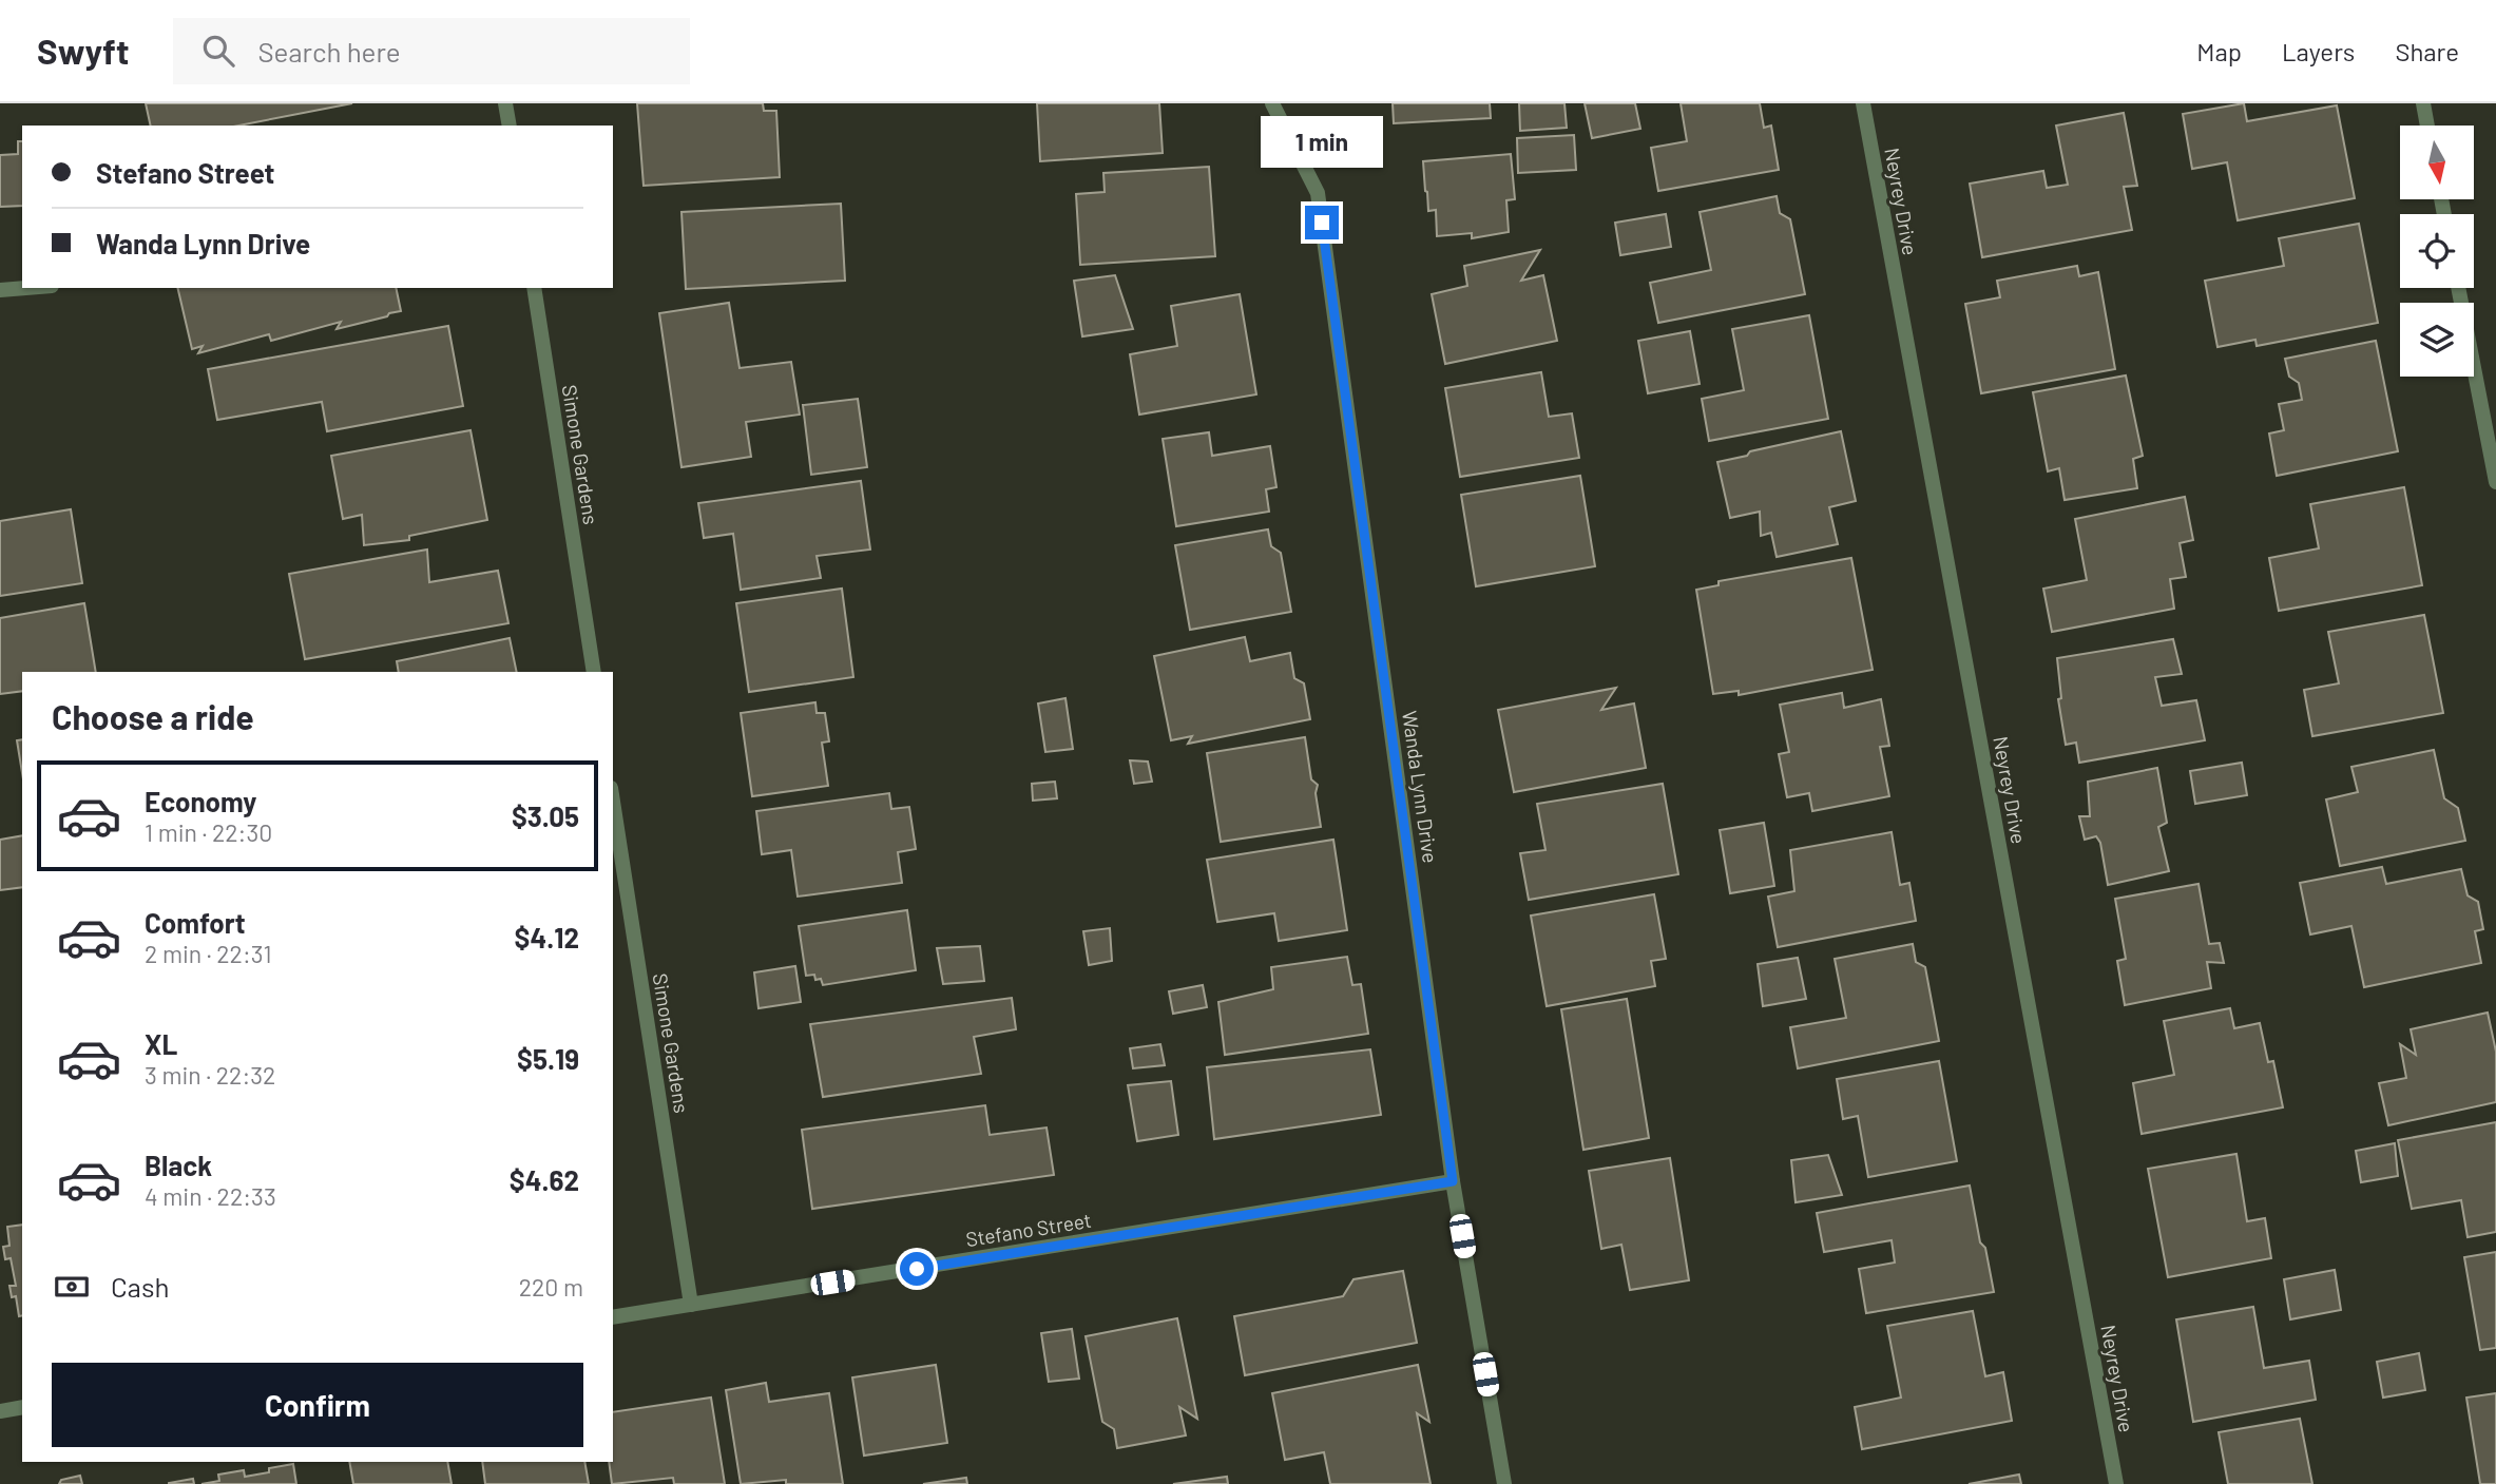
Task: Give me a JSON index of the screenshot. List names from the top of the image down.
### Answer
{
  "streets": {
    "street": [
      "Neyrey Drive",
      "Simone Gardens",
      "Wanda Lynn Drive",
      "Stefano Street"
    ]
  },
  "crossings": [
    ["Simone Gardens", "Stefano Street"],
    ["Wanda Lynn Drive", "Stefano Street"]
  ],
  "north": "bottom",
  "page": {
    "header": "Swyft",
    "search": "Search here",
    "nav": ["Map", "Layers", "Share"],
    "bubble": "1 min",
    "banner": ["Stefano Street", "Wanda Lynn Drive"],
    "heading": "Choose a ride",
    "list": [
      {
        "name": "Economy",
        "note": "1 min · 22:30",
        "value": "$3.05"
      },
      {
        "name": "Comfort",
        "note": "2 min · 22:31",
        "value": "$4.12"
      },
      {
        "name": "XL",
        "note": "3 min · 22:32",
        "value": "$5.19"
      },
      {
        "name": "Black",
        "note": "4 min · 22:33",
        "value": "$4.62"
      }
    ],
    "pay": ["Cash", "220 m"],
    "buttons": "Confirm"
  }
}
